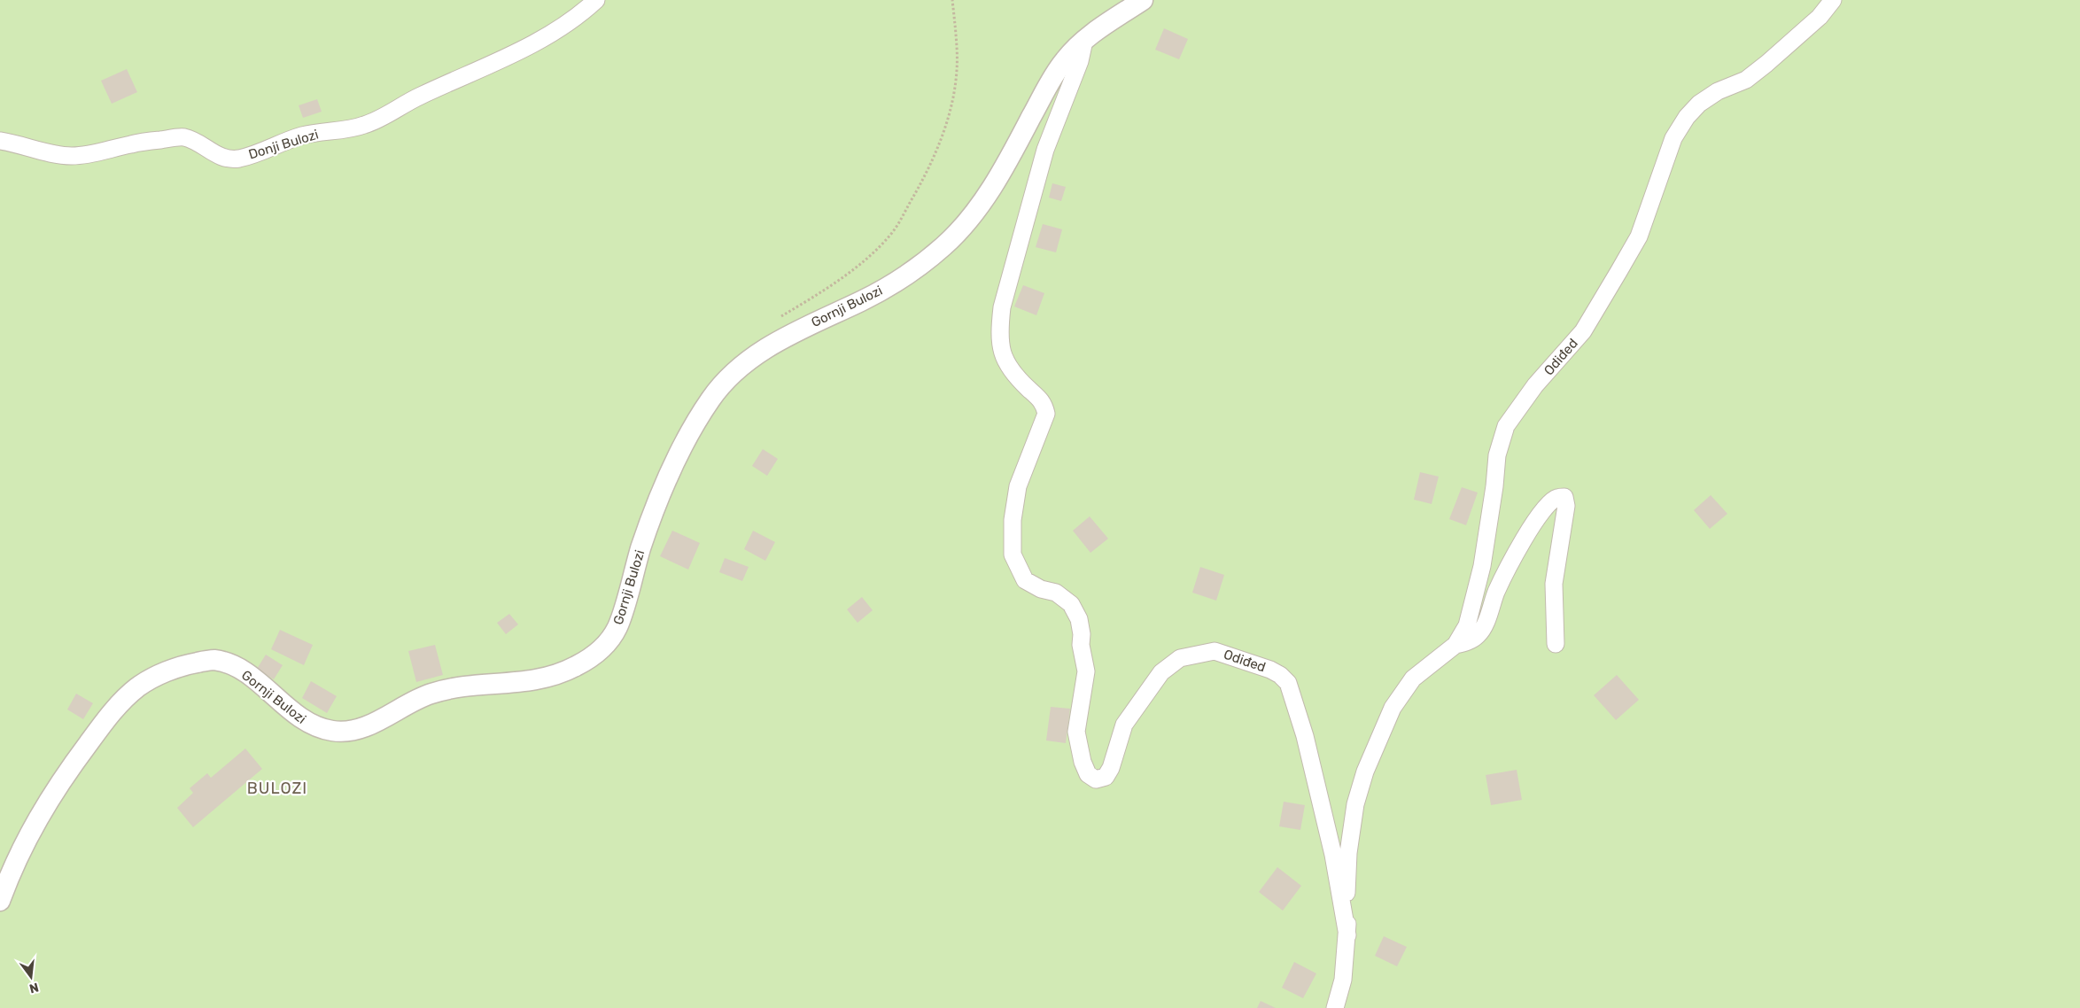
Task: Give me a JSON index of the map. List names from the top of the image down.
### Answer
{
  "streets": {
    "street": ["Donji Bulozi", "Gornji Bulozi", "Odiđed"]
  },
  "crossings": [
    ["Gornji Bulozi", "Odiđed"]
  ],
  "districts": ["BULOZI"],
  "north": "bottom"
}
